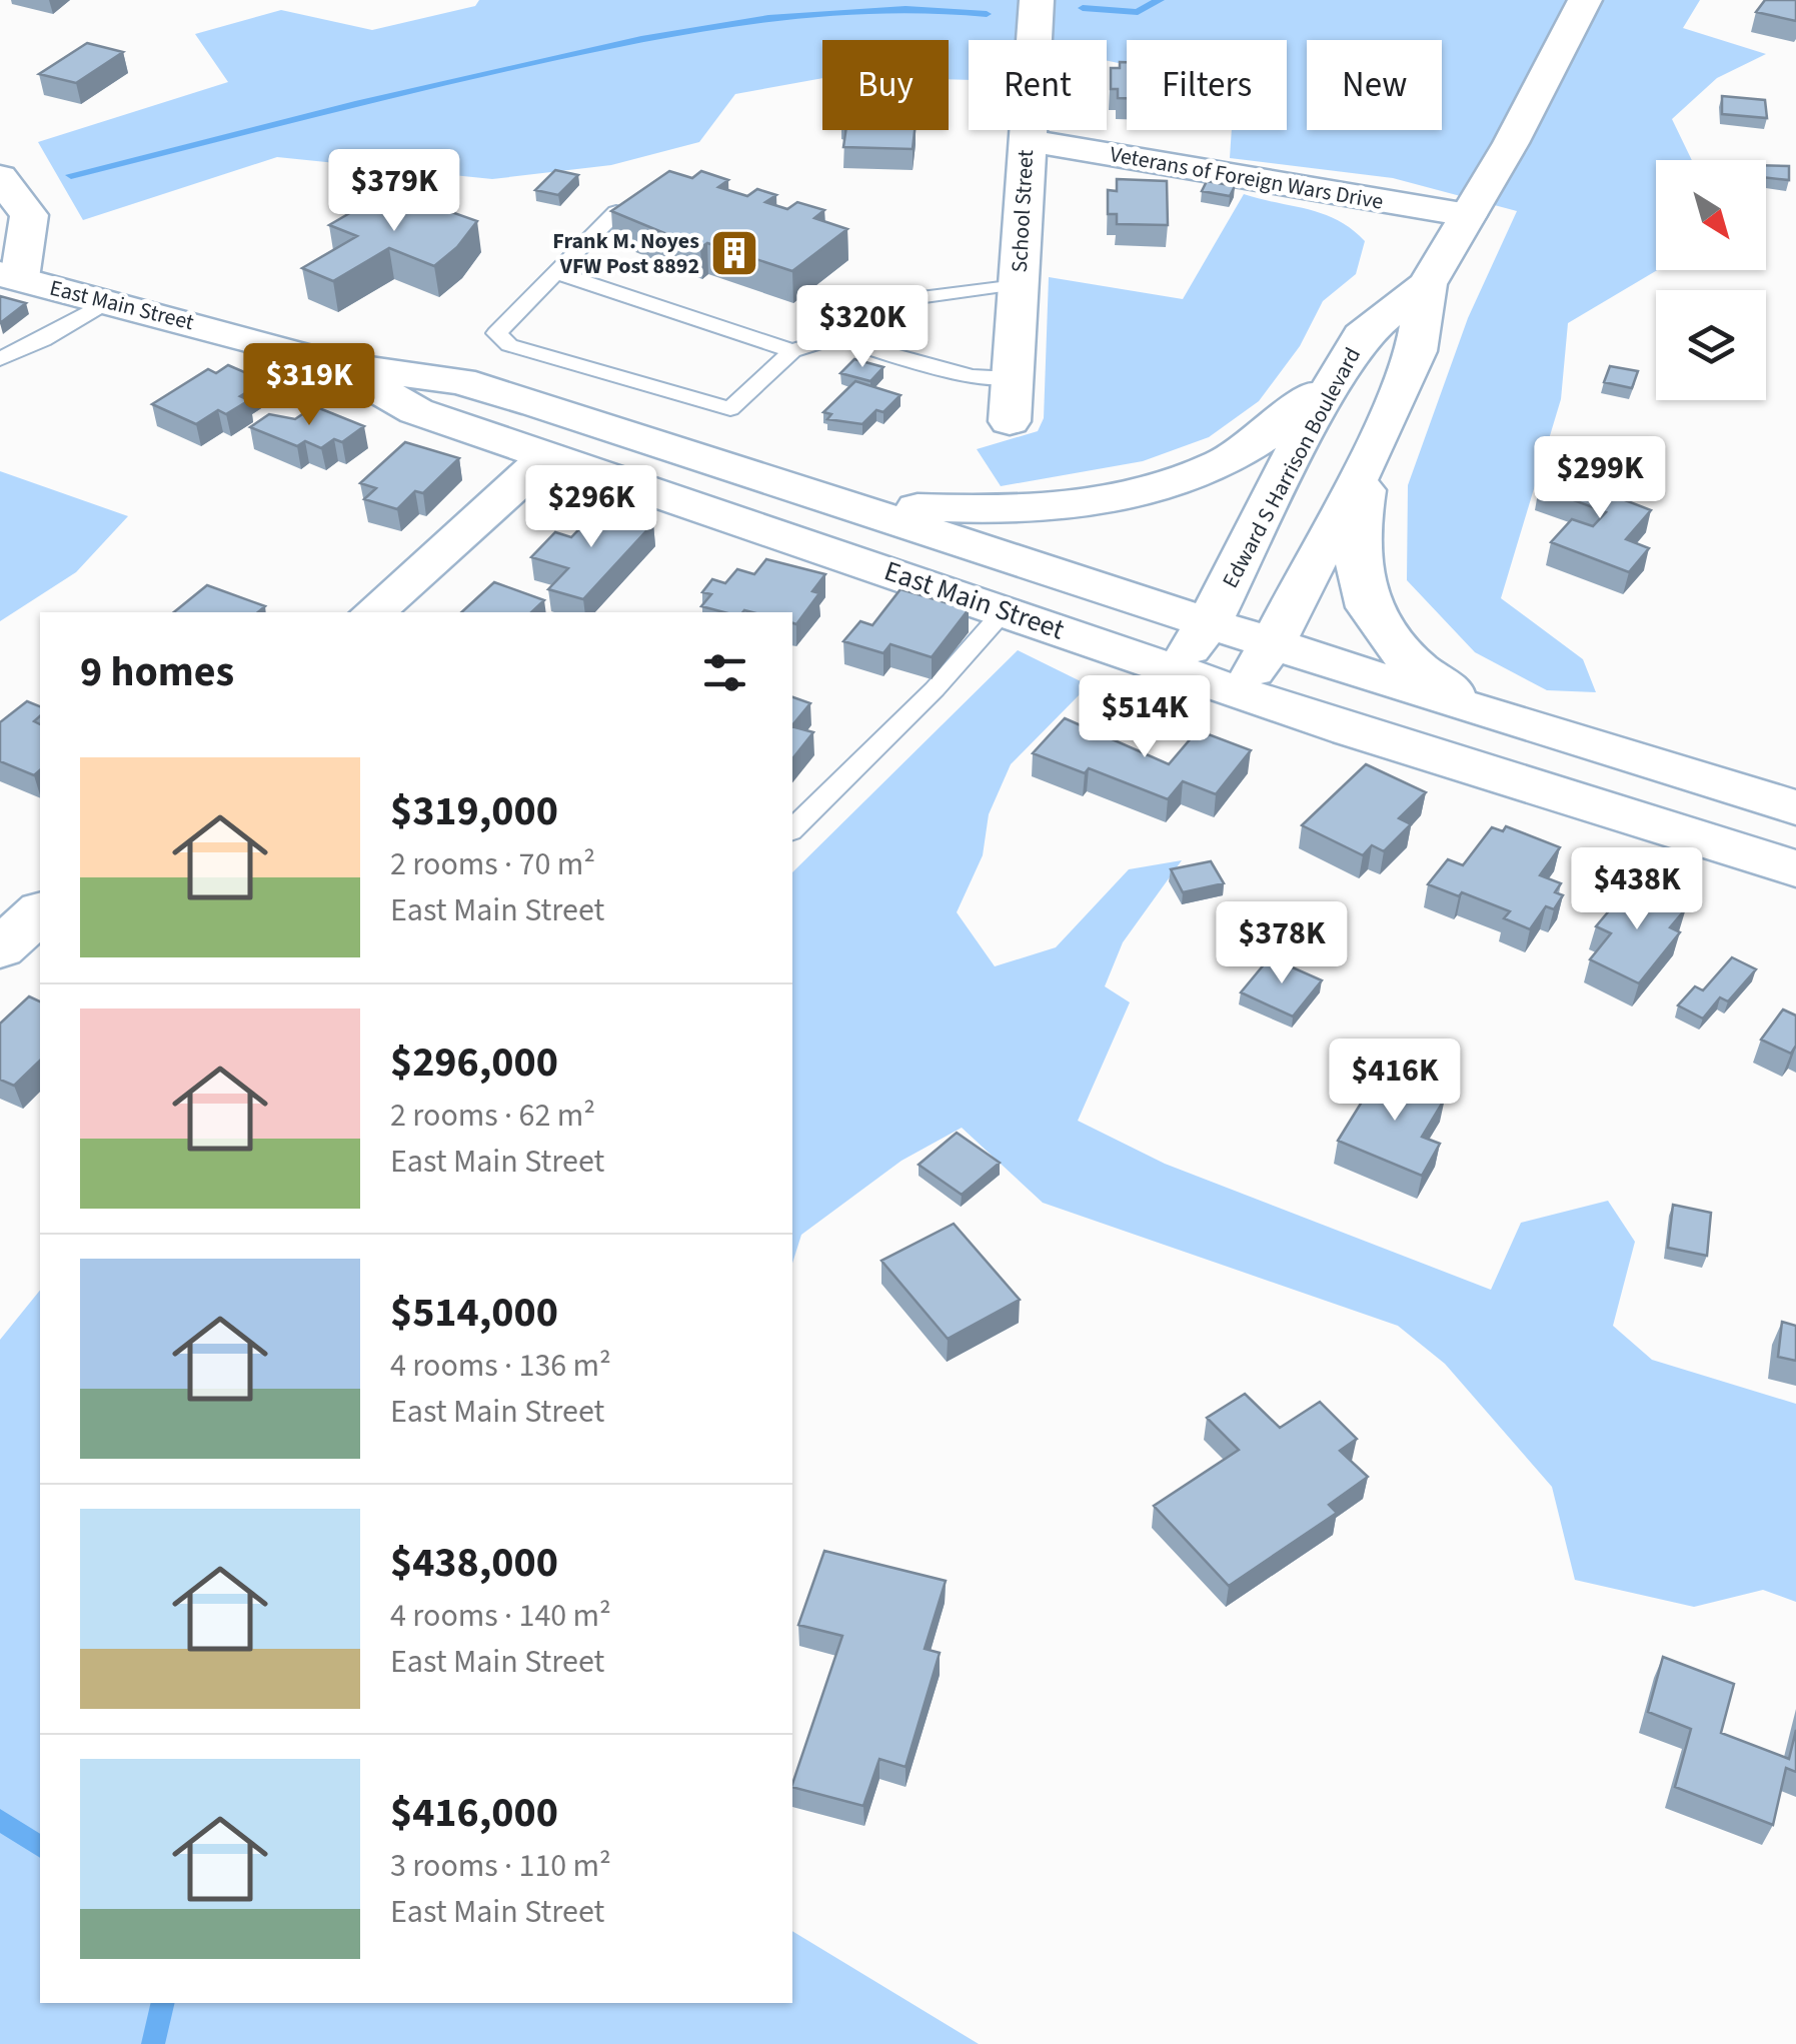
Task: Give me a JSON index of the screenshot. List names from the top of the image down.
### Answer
{
  "streets": {
    "main road": [
      "Veterans of Foreign Wars Drive",
      "School Street",
      "East Main Street",
      "Edward S Harrison Boulevard"
    ]
  },
  "crossings": [
    ["Veterans of Foreign Wars Drive", "School Street"],
    ["Veterans of Foreign Wars Drive", "Edward S Harrison Boulevard"],
    ["East Main Street", "Edward S Harrison Boulevard"]
  ],
  "places": {
    "building": ["Frank M. Noyes VFW Post 8892"]
  },
  "north": "bottom right",
  "page": {
    "chip": [
      "Buy",
      "Rent",
      "Filters",
      "New"
    ],
    "price": [
      "$379K",
      "$320K",
      "$319K",
      "$299K",
      "$296K",
      "$514K",
      "$438K",
      "$378K",
      "$416K"
    ],
    "heading": "9 homes",
    "list": [
      {
        "name": "$319,000",
        "note": "2 rooms · 70 m² · East Main Street"
      },
      {
        "name": "$296,000",
        "note": "2 rooms · 62 m² · East Main Street"
      },
      {
        "name": "$514,000",
        "note": "4 rooms · 136 m² · East Main Street"
      },
      {
        "name": "$438,000",
        "note": "4 rooms · 140 m² · East Main Street"
      },
      {
        "name": "$416,000",
        "note": "3 rooms · 110 m² · East Main Street"
      }
    ]
  }
}
